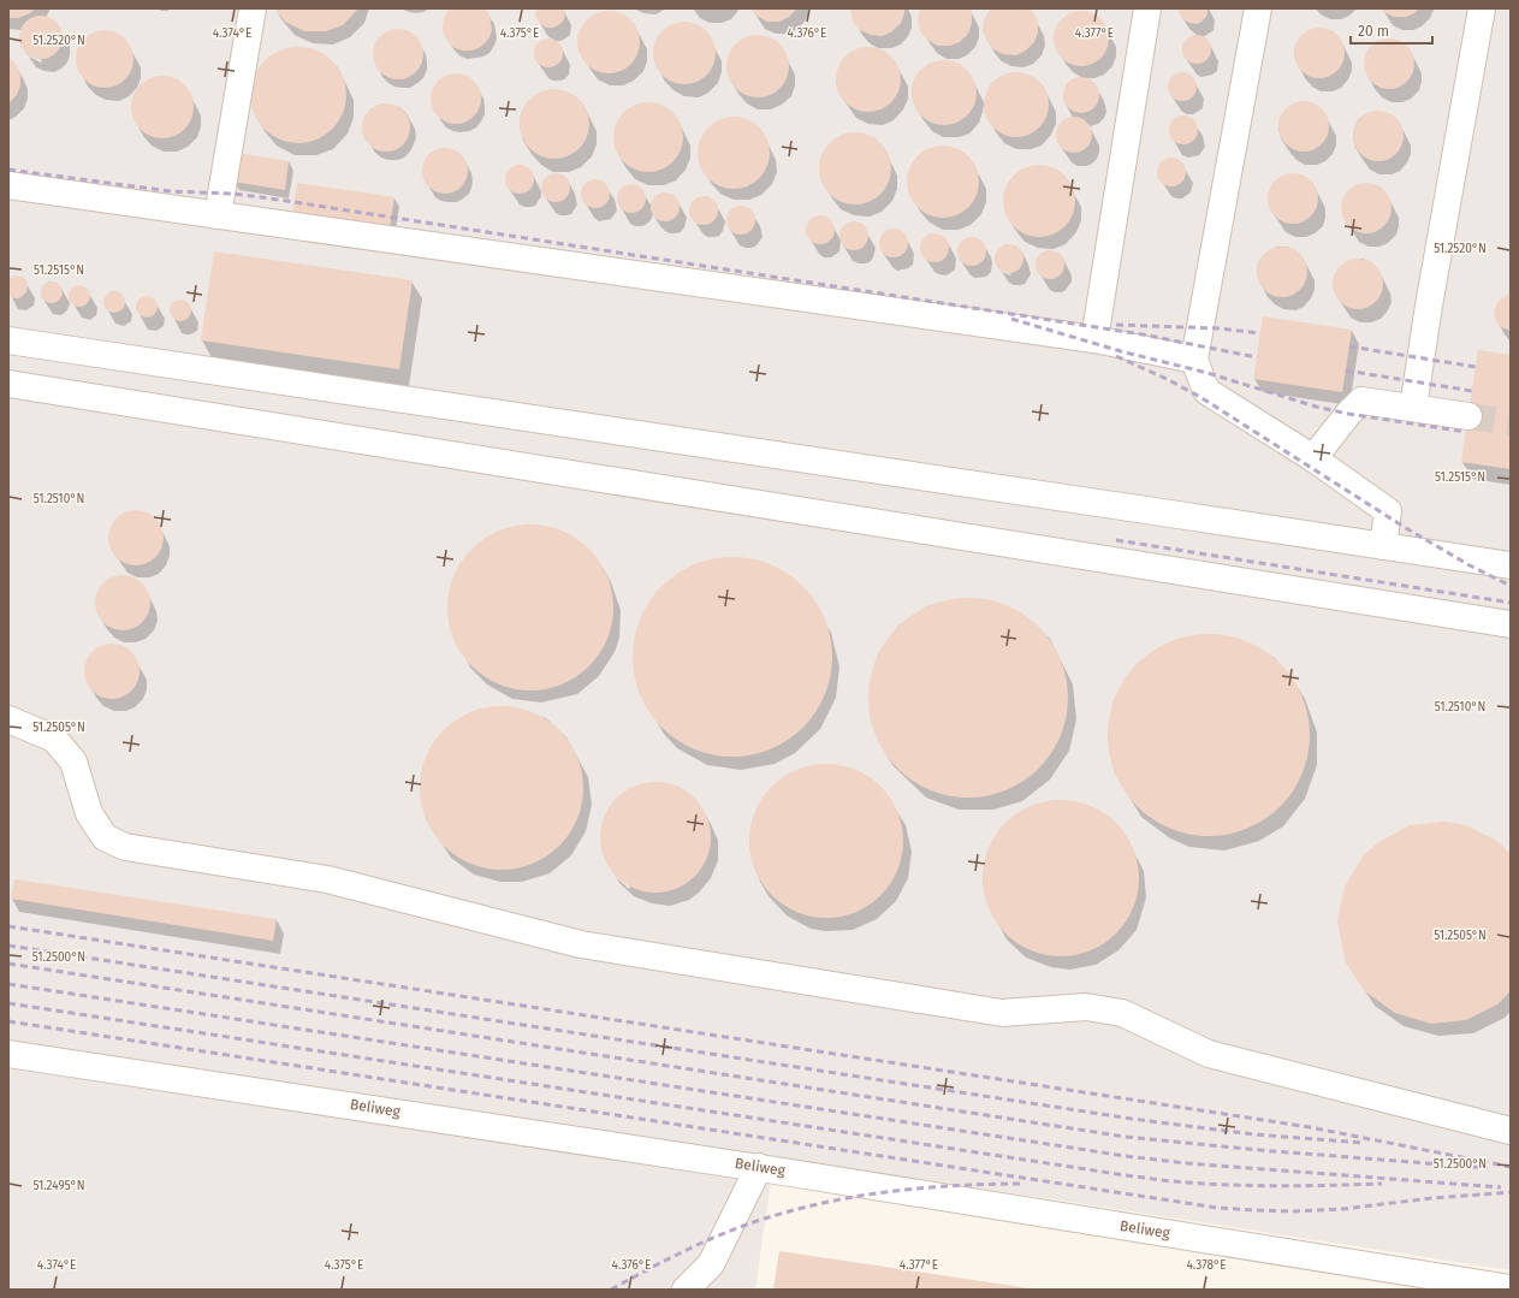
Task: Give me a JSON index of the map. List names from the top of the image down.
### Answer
{
  "streets": {
    "street": ["Beliweg"]
  },
  "scale_bar": "20 m",
  "coordinates": [
    "4.374°E",
    "4.375°E",
    "4.376°E",
    "4.377°E",
    "51.2520°N",
    "51.2515°N",
    "51.2510°N",
    "51.2505°N",
    "51.2500°N",
    "51.2495°N",
    "4.378°E"
  ]
}
